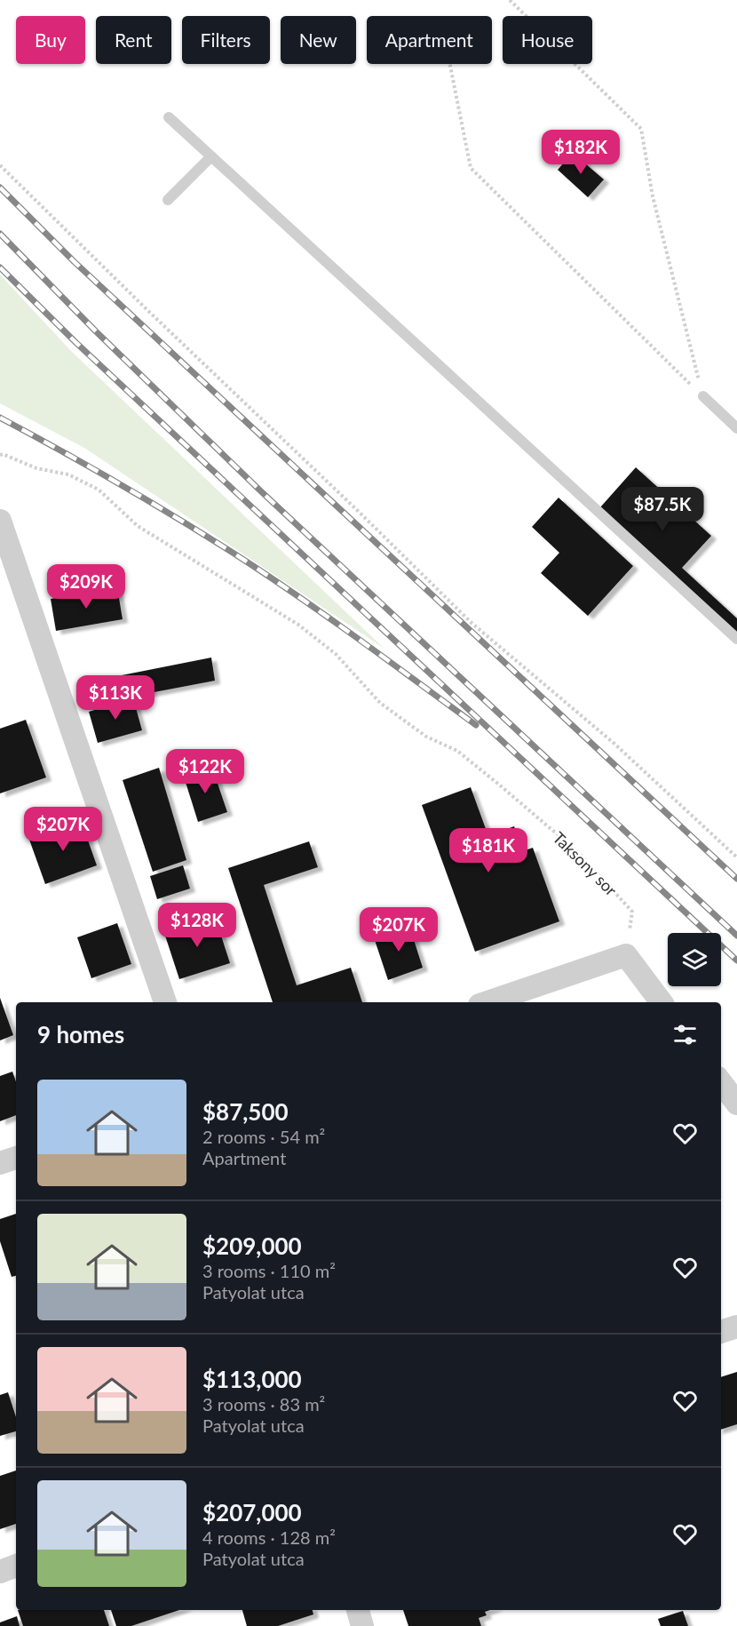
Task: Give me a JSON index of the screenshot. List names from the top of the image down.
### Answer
{
  "streets": {
    "path": ["Taksony sor"]
  },
  "page": {
    "chip": [
      "Buy",
      "Rent",
      "Filters",
      "New",
      "Apartment",
      "House"
    ],
    "price": [
      "$182K",
      "$87.5K",
      "$209K",
      "$113K",
      "$122K",
      "$207K",
      "$181K",
      "$128K",
      "$207K"
    ],
    "heading": "9 homes",
    "list": [
      {
        "name": "$87,500",
        "note": "2 rooms · 54 m² · Apartment"
      },
      {
        "name": "$209,000",
        "note": "3 rooms · 110 m² · Patyolat utca"
      },
      {
        "name": "$113,000",
        "note": "3 rooms · 83 m² · Patyolat utca"
      },
      {
        "name": "$207,000",
        "note": "4 rooms · 128 m² · Patyolat utca"
      }
    ]
  }
}
